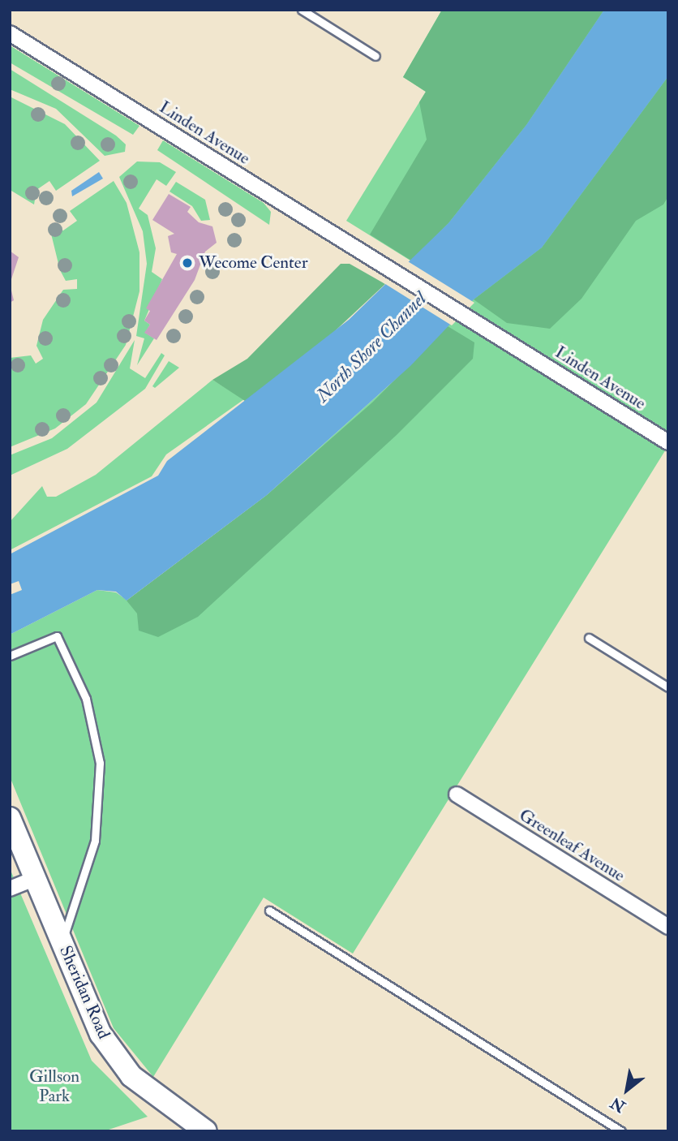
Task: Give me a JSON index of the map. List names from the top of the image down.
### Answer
{
  "streets": {
    "street": ["Linden Avenue", "Greenleaf Avenue", "Sheridan Road"]
  },
  "water": ["North Shore Channel"],
  "parks": ["Gillson Park"],
  "places": ["Wecome Center"],
  "north": "bottom left"
}
